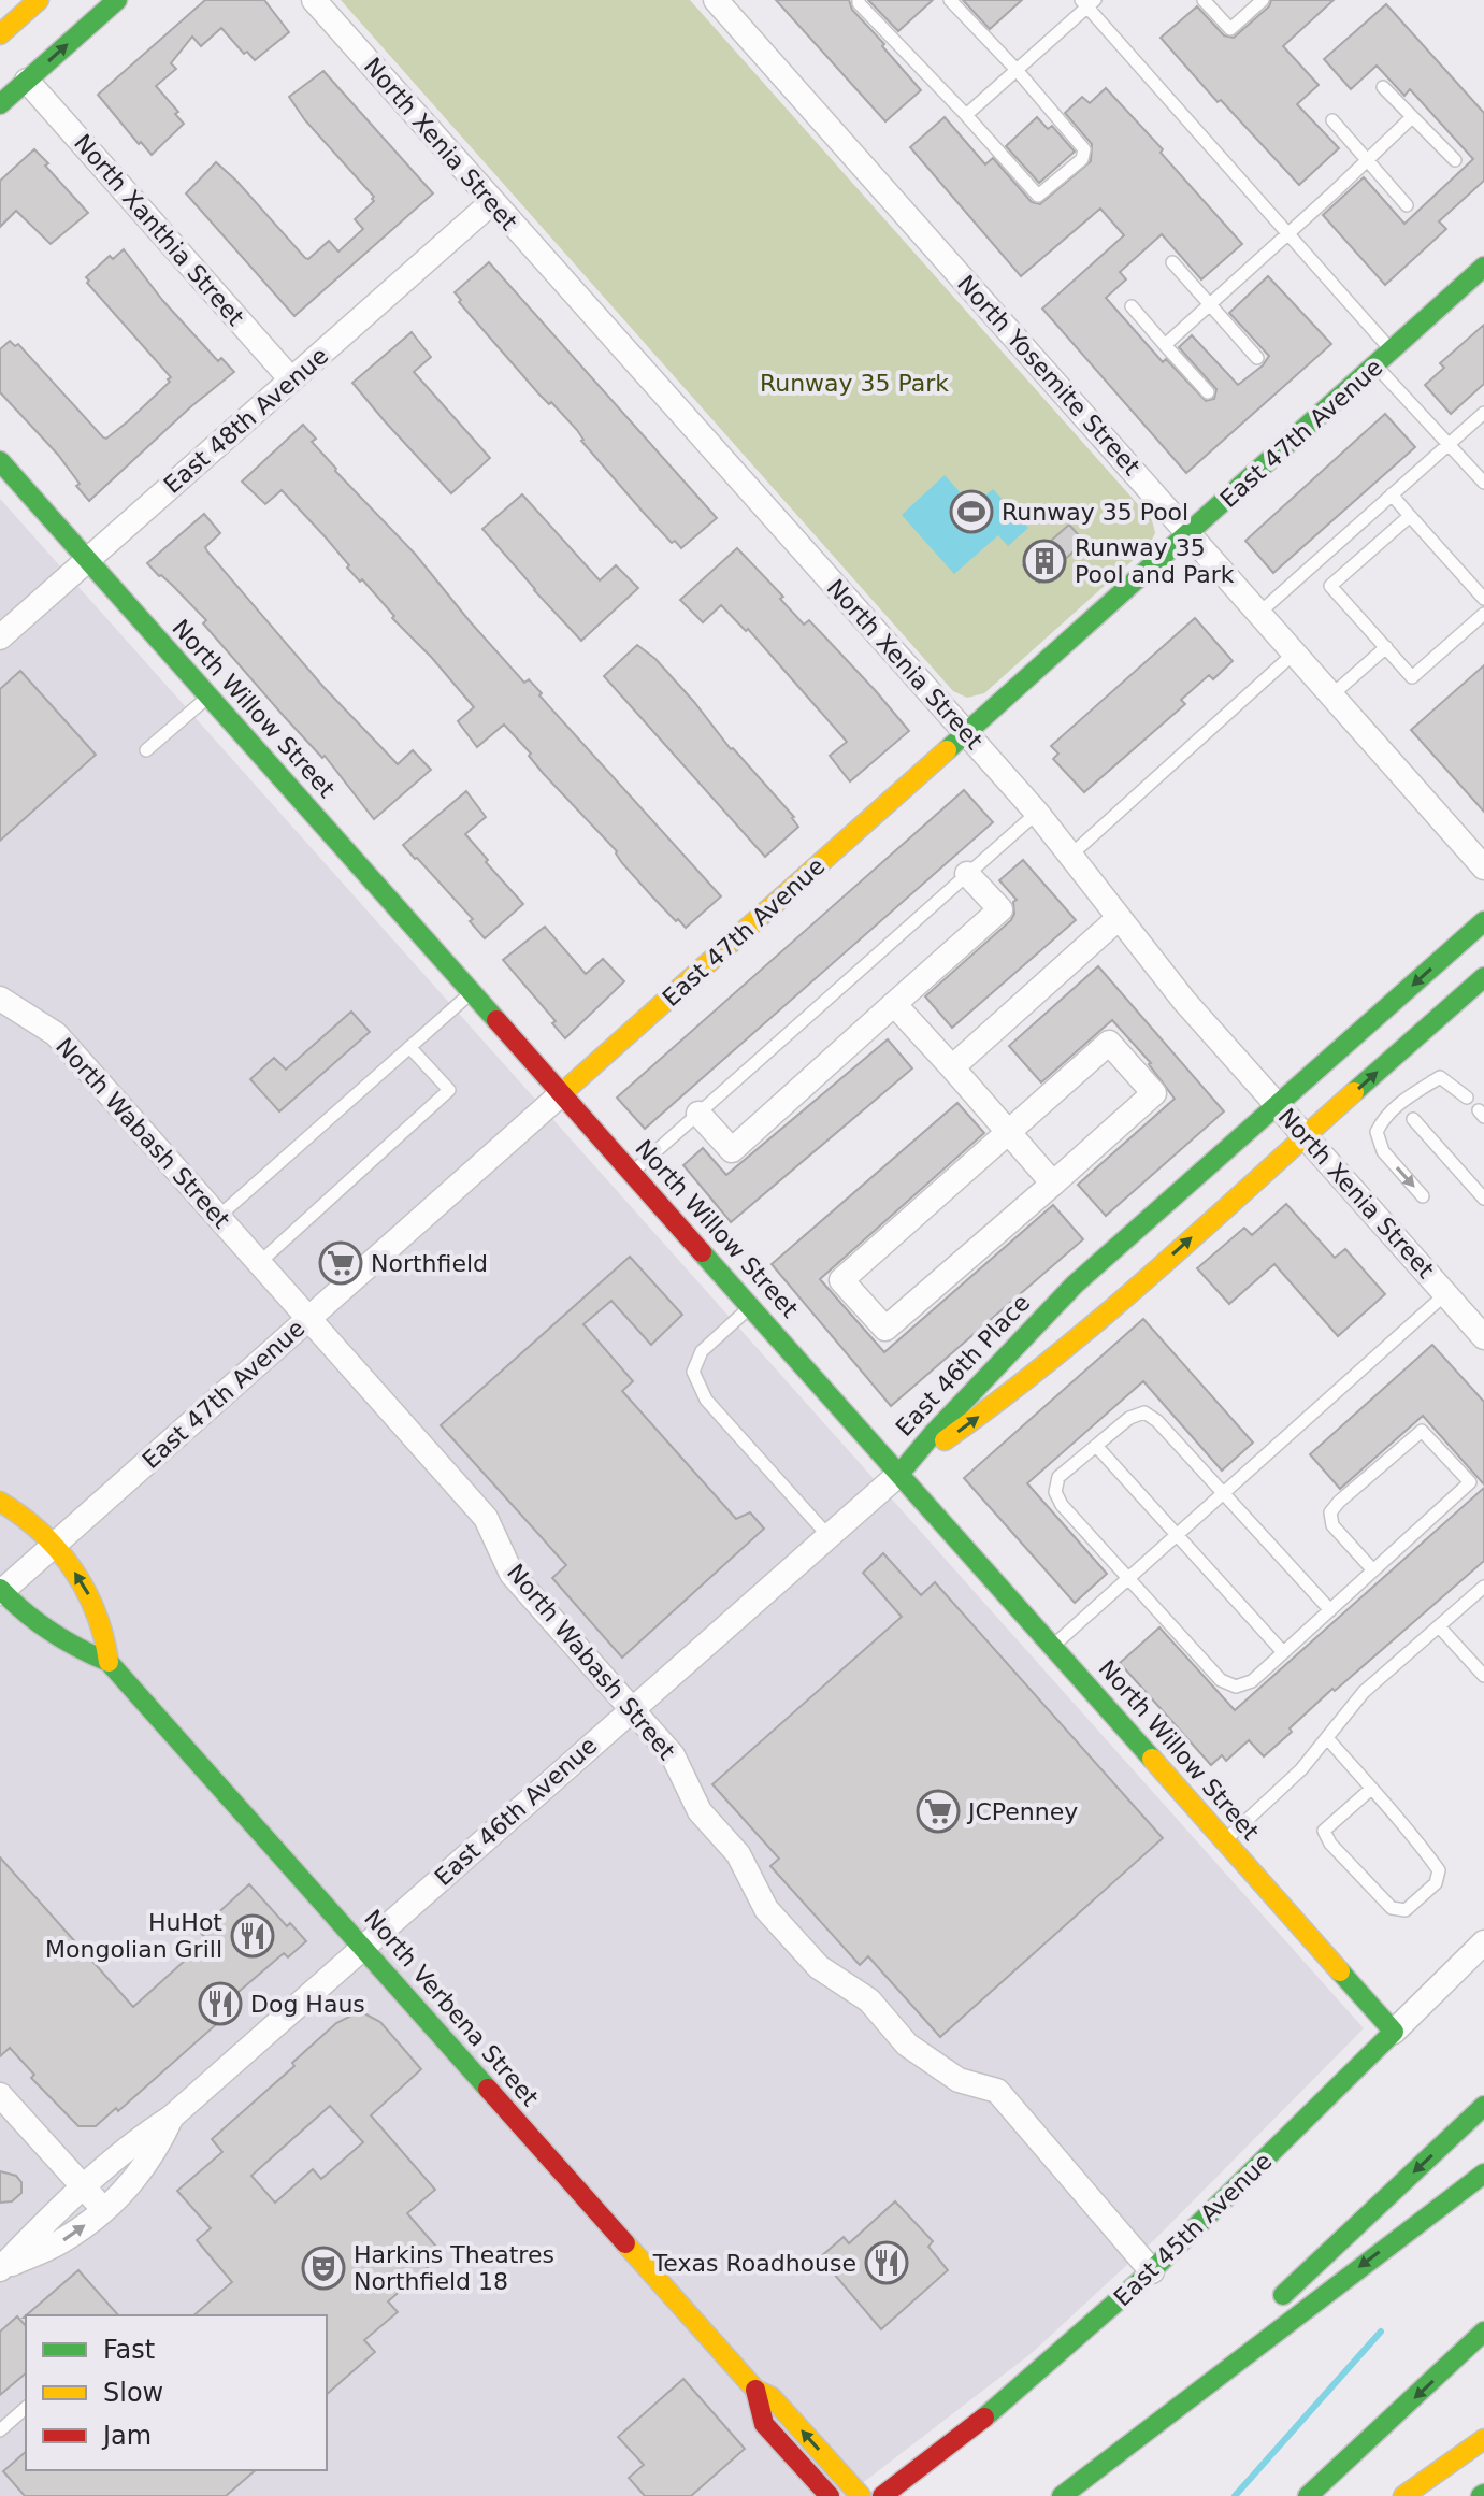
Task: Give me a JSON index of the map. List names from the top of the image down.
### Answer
{
  "streets": {
    "main road": [
      "East 47th Avenue",
      "North Willow Street",
      "East 46th Place",
      "North Verbena Street",
      "East 45th Avenue"
    ],
    "street": [
      "North Xenia Street",
      "North Xanthia Street",
      "North Yosemite Street",
      "East 48th Avenue",
      "North Wabash Street",
      "East 46th Avenue"
    ]
  },
  "crossings": [
    ["North Xenia Street", "East 48th Avenue"],
    ["North Xenia Street", "East 47th Avenue"],
    ["North Xenia Street", "East 46th Place"],
    ["North Xanthia Street", "East 48th Avenue"],
    ["North Yosemite Street", "East 47th Avenue"],
    ["East 48th Avenue", "North Willow Street"],
    ["East 47th Avenue", "North Willow Street"],
    ["East 47th Avenue", "North Wabash Street"],
    ["East 47th Avenue", "North Verbena Street"],
    ["North Willow Street", "East 46th Place"],
    ["North Willow Street", "East 46th Avenue"],
    ["North Willow Street", "East 45th Avenue"],
    ["North Wabash Street", "East 46th Avenue"],
    ["North Wabash Street", "East 45th Avenue"],
    ["East 46th Place", "East 46th Avenue"],
    ["East 46th Avenue", "North Verbena Street"]
  ],
  "parks": ["Runway 35 Park"],
  "places": {
    "sports": ["Runway 35 Pool"],
    "building": ["Runway 35 Pool and Park"],
    "supermarket": ["Northfield", "JCPenney"],
    "restaurant": ["HuHot Mongolian Grill", "Dog Haus", "Texas Roadhouse"],
    "theatre": ["Harkins Theatres Northfield 18"]
  },
  "legend": ["Fast", "Slow", "Jam"]
}
